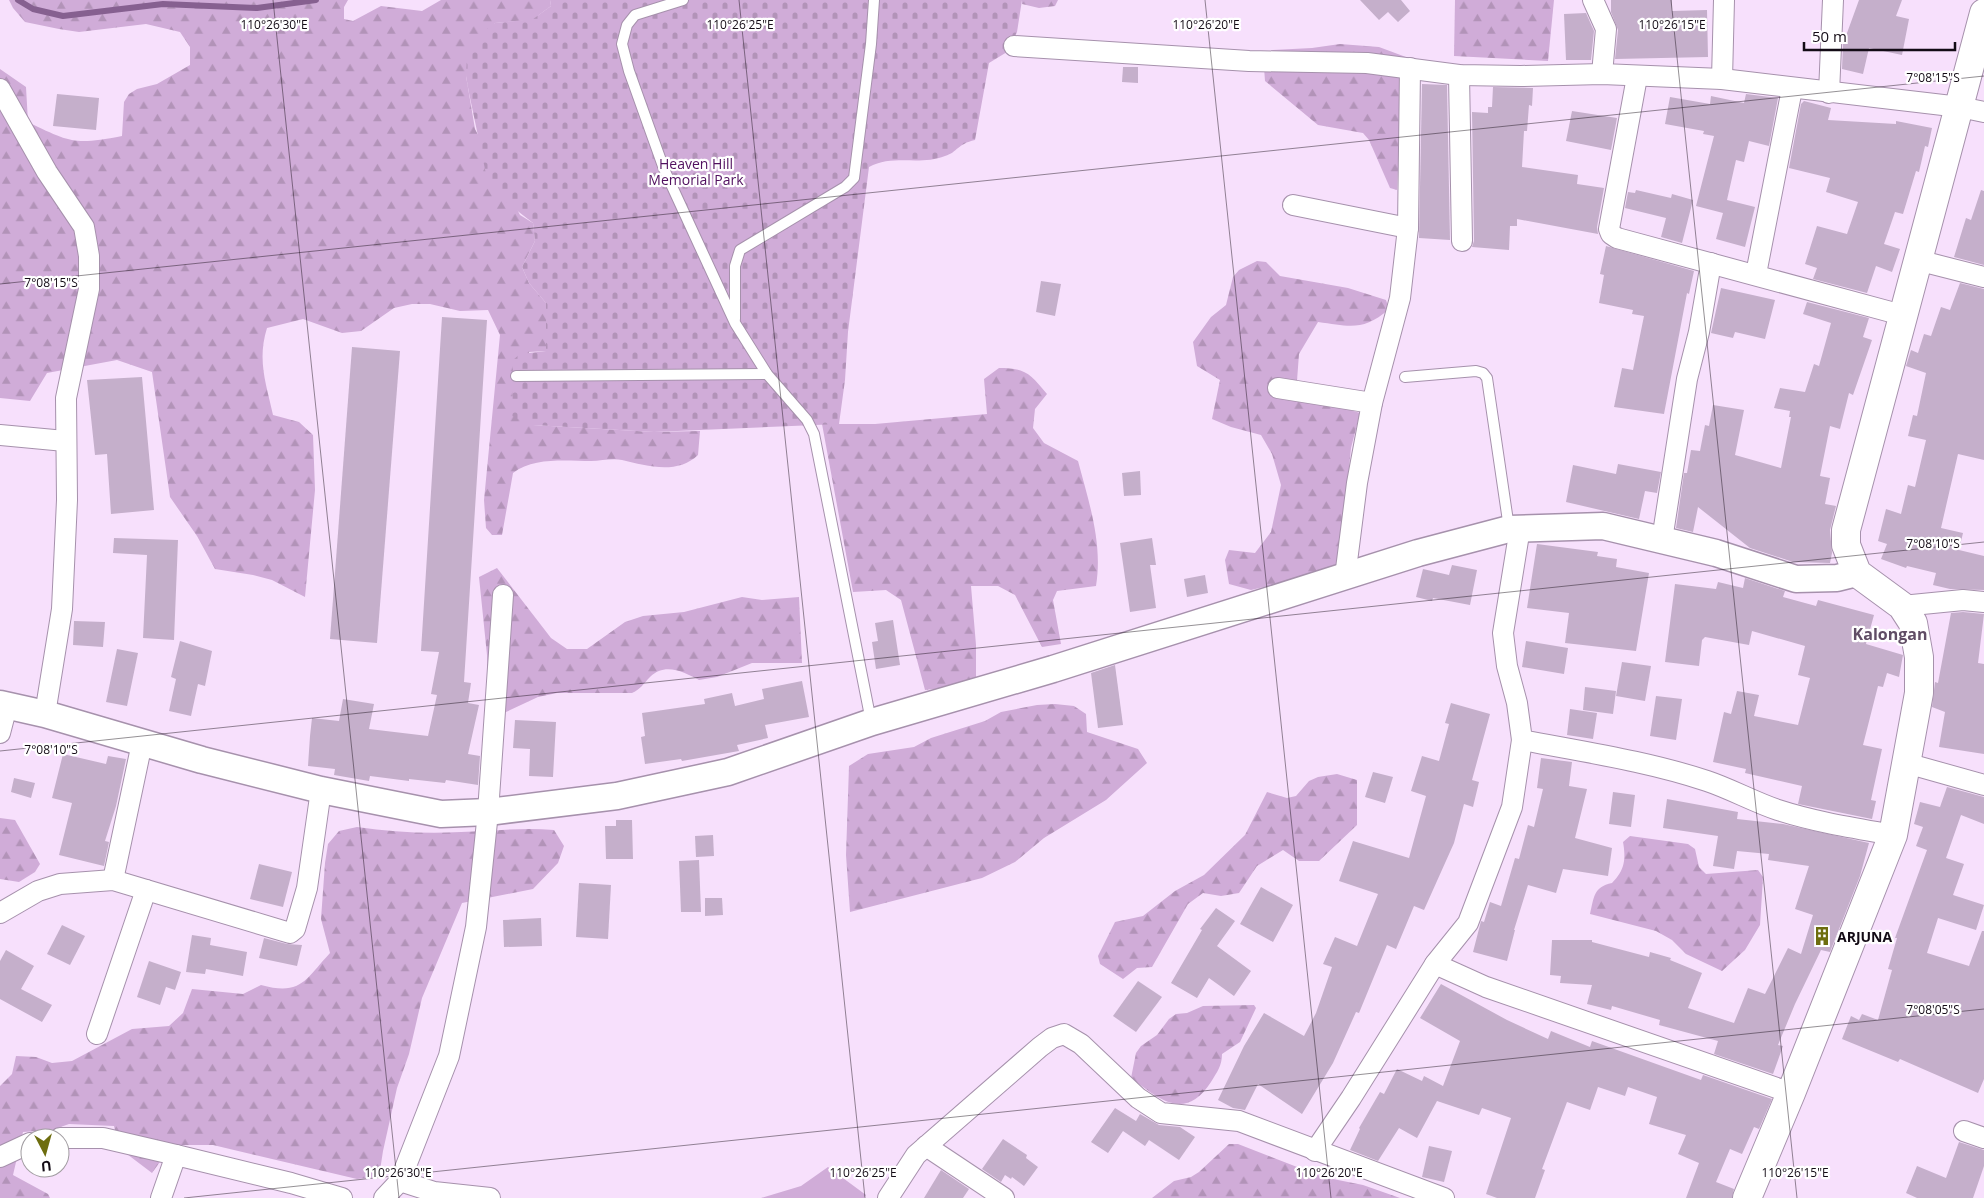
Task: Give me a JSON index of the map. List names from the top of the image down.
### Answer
{
  "districts": ["Kalongan"],
  "parks": ["Heaven Hill Memorial Park"],
  "places": {
    "building": ["ARJUNA"]
  },
  "scale_bar": "50 m",
  "north": "bottom",
  "coordinates": [
    "110°26'30\"E",
    "110°26'25\"E",
    "110°26'20\"E",
    "110°26'15\"E",
    "7°08'15\"S",
    "7°08'10\"S",
    "7°08'05\"S"
  ]
}
